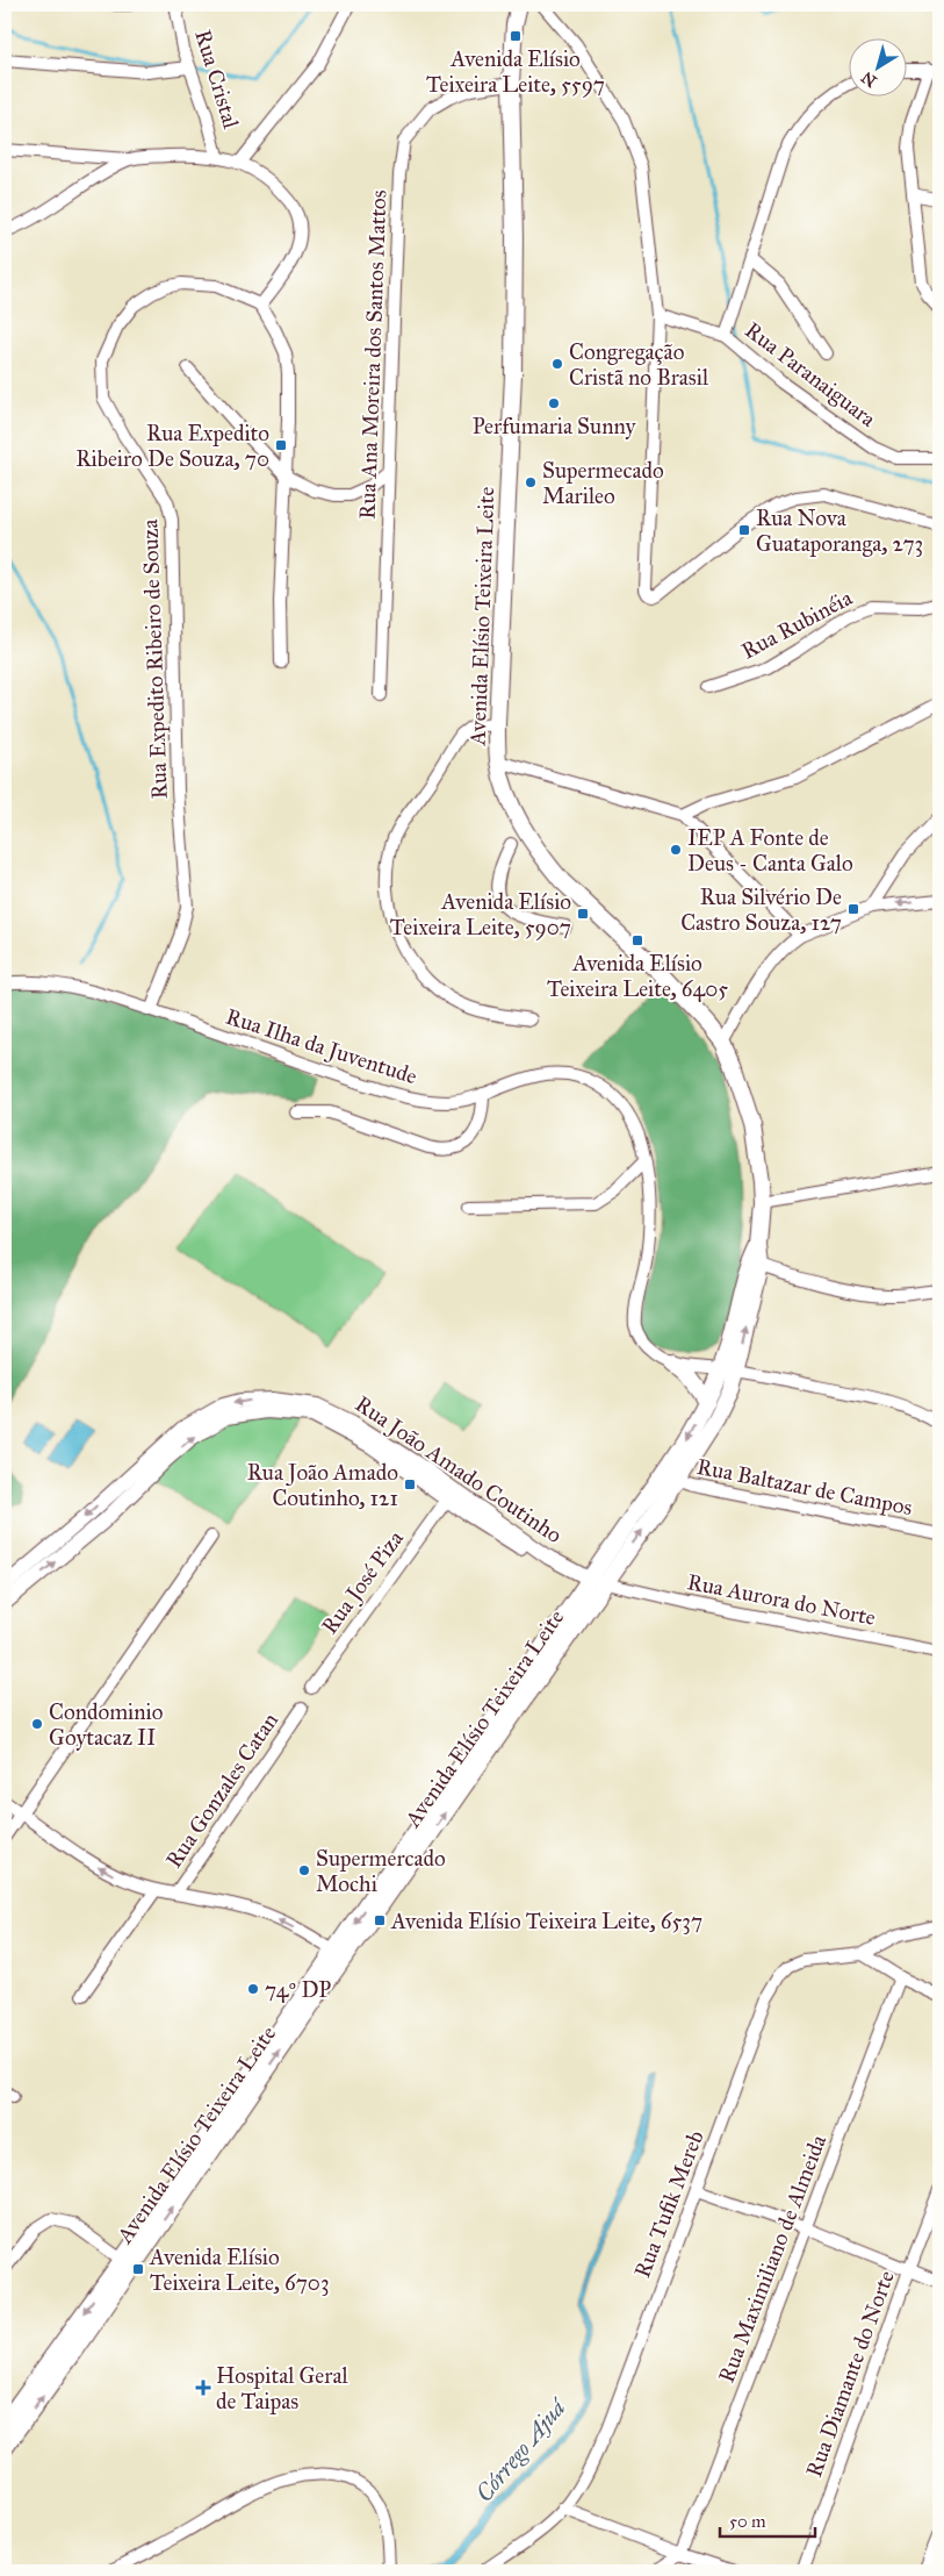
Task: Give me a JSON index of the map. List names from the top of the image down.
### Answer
{
  "streets": {
    "main road": ["Avenida Elísio Teixeira Leite"],
    "street": [
      "Rua Cristal",
      "Rua Ana Moreira dos Santos Mattos",
      "Rua Paranaiguara",
      "Rua Rubinéia",
      "Rua Expedito Ribeiro de Souza",
      "Rua Ilha da Juventude",
      "Rua João Amado Coutinho",
      "Rua Baltazar de Campos",
      "Rua José Piza",
      "Rua Aurora do Norte",
      "Rua Gonzales Catan",
      "Rua Tufik Mereb",
      "Rua Maximiliano de Almeida",
      "Rua Diamante do Norte"
    ]
  },
  "crossings": [
    ["Rua Ana Moreira dos Santos Mattos", "Avenida Elísio Teixeira Leite"],
    ["Avenida Elísio Teixeira Leite", "Rua Ilha da Juventude"],
    ["Avenida Elísio Teixeira Leite", "Rua João Amado Coutinho"],
    ["Avenida Elísio Teixeira Leite", "Rua Baltazar de Campos"],
    ["Avenida Elísio Teixeira Leite", "Rua Aurora do Norte"],
    ["Rua Expedito Ribeiro de Souza", "Rua Ilha da Juventude"],
    ["Rua João Amado Coutinho", "Rua José Piza"],
    ["Rua João Amado Coutinho", "Rua Aurora do Norte"]
  ],
  "water": ["Córrego Ajuá"],
  "places": {
    "transit": [
      "Avenida Elísio Teixeira Leite, 5597",
      "Rua Expedito Ribeiro De Souza, 70",
      "Rua Nova Guataporanga, 273",
      "Rua Silvério De Castro Souza, 127",
      "Avenida Elísio Teixeira Leite, 5907",
      "Avenida Elísio Teixeira Leite, 6405",
      "Rua João Amado Coutinho, 121",
      "Avenida Elísio Teixeira Leite, 6537",
      "Avenida Elísio Teixeira Leite, 6703"
    ],
    "other": [
      "Congregação Cristã no Brasil",
      "Perfumaria Sunny",
      "Supermecado Marileo",
      "IEP A Fonte de Deus - Canta Galo",
      "Condominio Goytacaz II",
      "Supermercado Mochi",
      "74º DP"
    ],
    "health": ["Hospital Geral de Taipas"]
  },
  "scale_bar": "50 m",
  "north": "bottom left"
}
